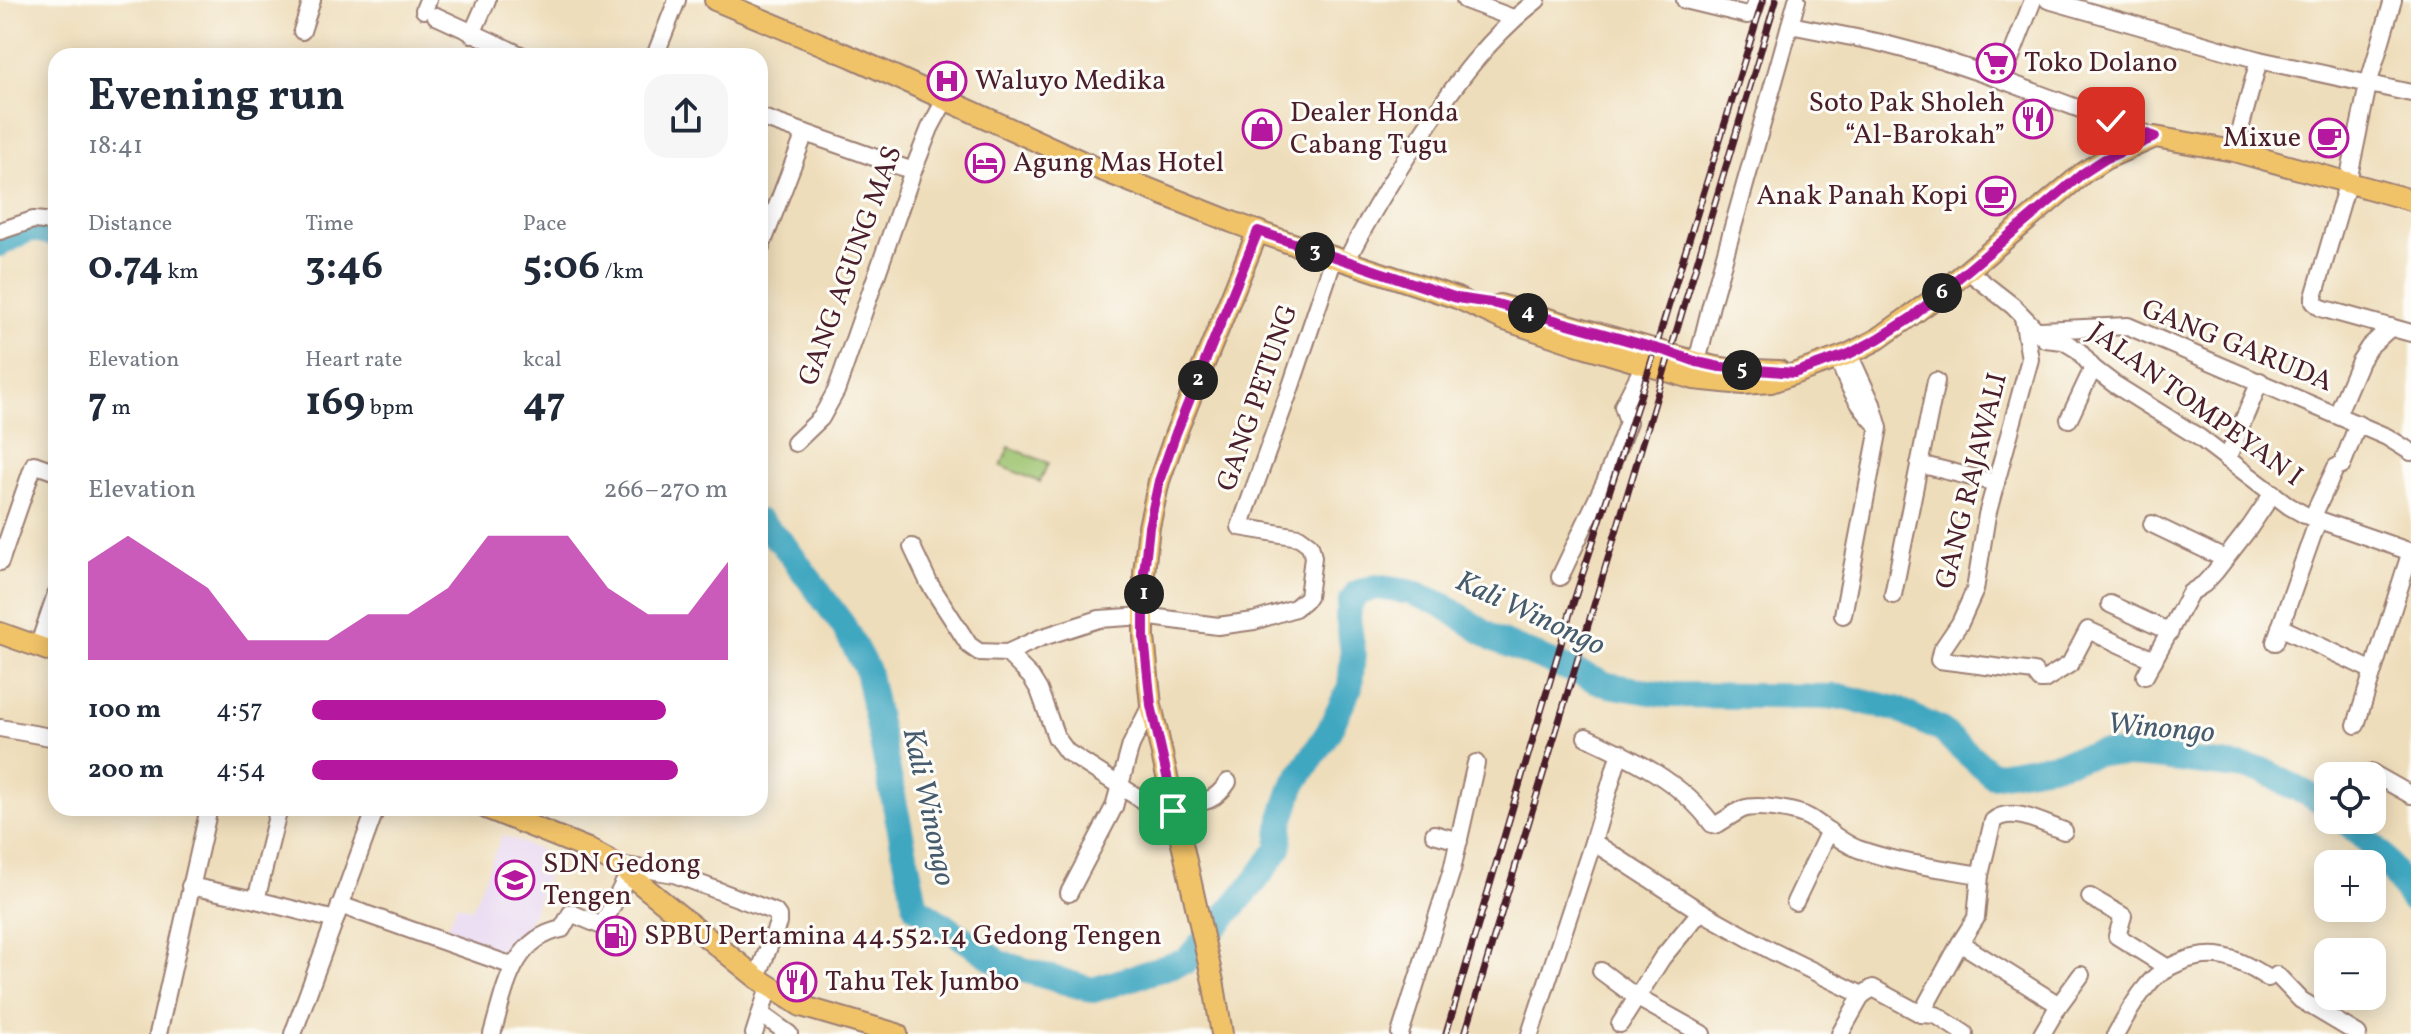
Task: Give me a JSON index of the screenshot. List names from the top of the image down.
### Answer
{
  "streets": {
    "street": [
      "GANG AGUNG MAS",
      "GANG GARUDA",
      "GANG PETUNG",
      "JALAN TOMPEYAN I",
      "GANG RAJAWALI"
    ]
  },
  "crossings": [
    ["GANG GARUDA", "JALAN TOMPEYAN I"],
    ["JALAN TOMPEYAN I", "GANG RAJAWALI"]
  ],
  "water": ["Kali Winongo", "Winongo"],
  "places": {
    "supermarket": ["Toko Dolano"],
    "hospital": ["Waluyo Medika"],
    "restaurant": ["Soto Pak Sholeh “Al-Barokah”", "Tahu Tek Jumbo"],
    "shop": ["Dealer Honda Cabang Tugu"],
    "cafe": ["Mixue", "Anak Panah Kopi"],
    "hotel": ["Agung Mas Hotel"],
    "school or university": ["SDN Gedong Tengen"],
    "fuel station": ["SPBU Pertamina 44.552.14 Gedong Tengen"]
  },
  "page": {
    "heading": ["Evening run", "18:41"],
    "stats": [
      ["Distance", "0.74 km"],
      ["Time", "3:46"],
      ["Pace", "5:06 /km"],
      ["Elevation", "7 m"],
      ["Heart rate", "169 bpm"],
      ["kcal", "47"]
    ],
    "pins": [
      "3",
      "6",
      "4",
      "5",
      "2",
      "1"
    ],
    "chart": ["Elevation", "266–270 m"],
    "list": [
      {
        "name": "100 m",
        "note": "4:57"
      },
      {
        "name": "200 m",
        "note": "4:54"
      }
    ],
    "map_buttons": ["+", "−"]
  }
}
